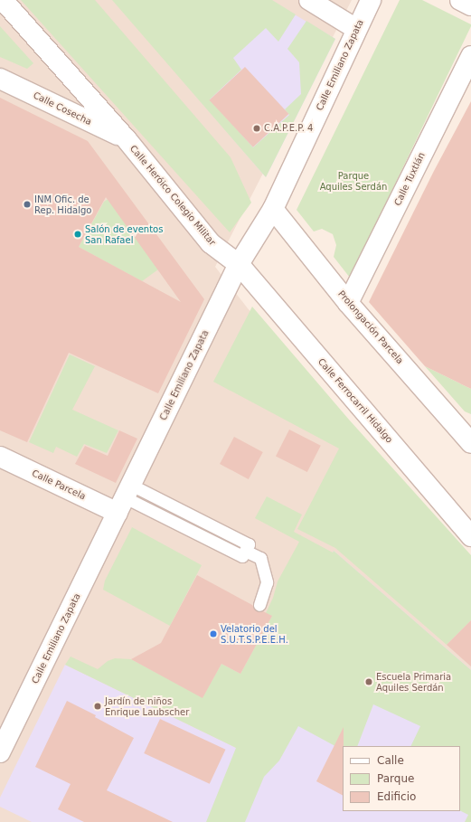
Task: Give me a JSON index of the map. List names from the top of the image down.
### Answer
{
  "streets": {
    "street": [
      "Calle Emiliano Zapata",
      "Calle Cosecha",
      "Calle Tuxtlán",
      "Calle Heróico Colegio Militar",
      "Prolongación Parcela",
      "Calle Ferrocarril Hidalgo",
      "Calle Parcela"
    ]
  },
  "crossings": [
    ["Calle Emiliano Zapata", "Calle Heróico Colegio Militar"],
    ["Calle Emiliano Zapata", "Prolongación Parcela"],
    ["Calle Emiliano Zapata", "Calle Ferrocarril Hidalgo"],
    ["Calle Emiliano Zapata", "Calle Parcela"],
    ["Calle Cosecha", "Calle Heróico Colegio Militar"],
    ["Calle Tuxtlán", "Prolongación Parcela"],
    ["Calle Heróico Colegio Militar", "Calle Ferrocarril Hidalgo"]
  ],
  "parks": ["Parque Aquiles Serdán"],
  "places": [
    "C.A.P.E.P. 4",
    "INM Ofic. de Rep. Hidalgo",
    "Salón de eventos San Rafael",
    "Velatorio del S.U.T.S.P.E.E.H.",
    "Escuela Primaria Aquiles Serdán",
    "Jardín de niños Enrique Laubscher"
  ],
  "legend": ["Calle", "Parque", "Edificio"]
}
